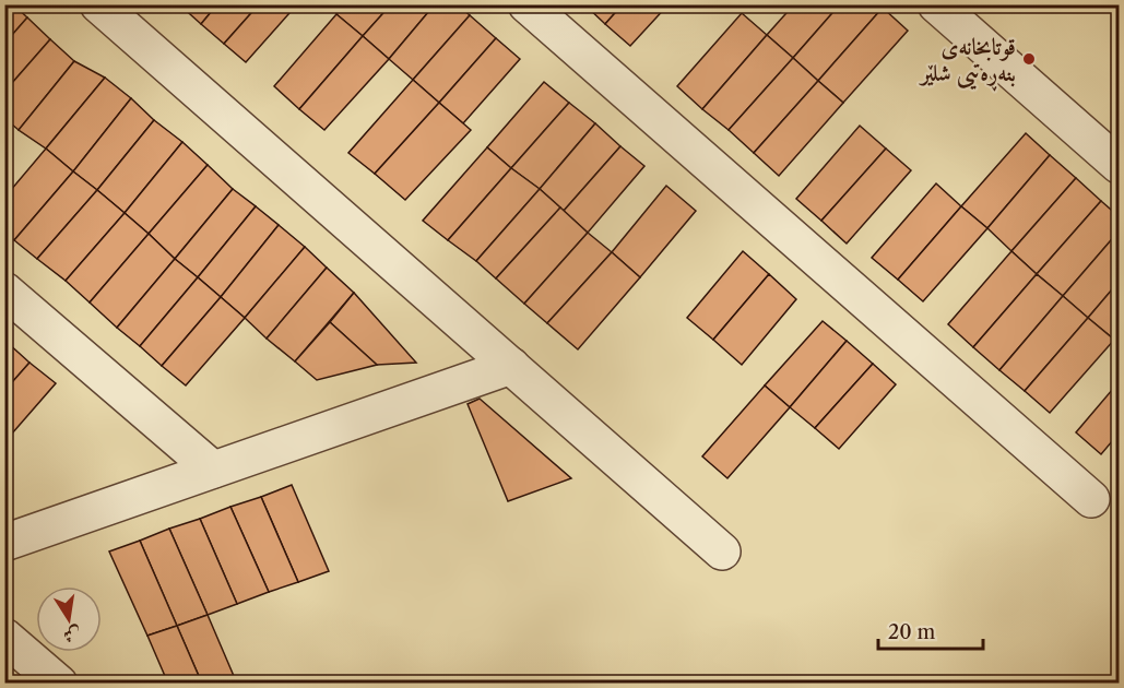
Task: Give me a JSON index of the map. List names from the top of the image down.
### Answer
{
  "places": ["قوتابخانەی بنەڕەتیی شلێر"],
  "scale_bar": "20 m",
  "north": "bottom"
}
